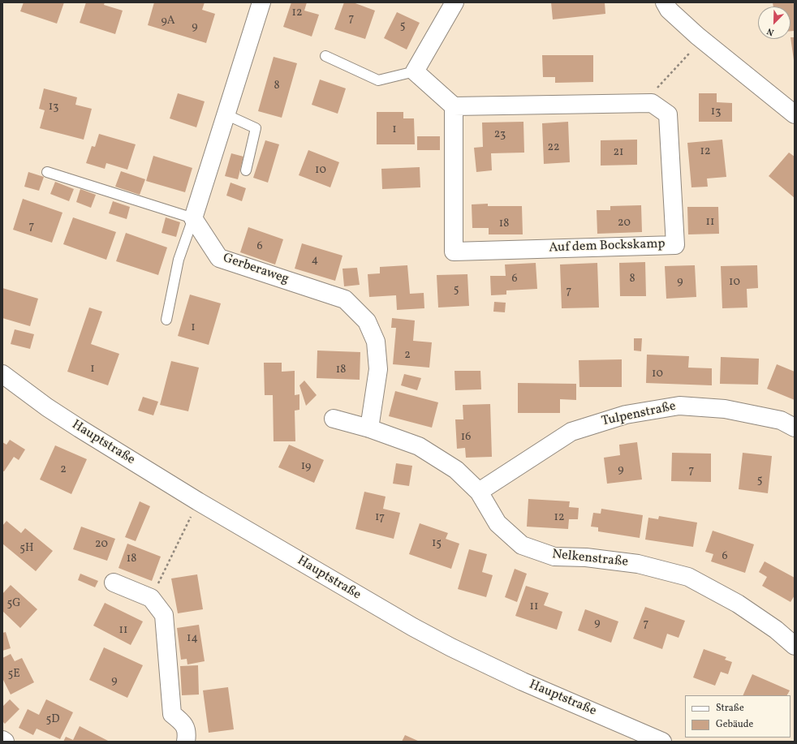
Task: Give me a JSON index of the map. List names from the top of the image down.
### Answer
{
  "streets": {
    "street": [
      "Auf dem Bockskamp",
      "Gerberaweg",
      "Tulpenstraße",
      "Hauptstraße",
      "Nelkenstraße"
    ]
  },
  "crossings": [
    ["Gerberaweg", "Nelkenstraße"],
    ["Tulpenstraße", "Nelkenstraße"]
  ],
  "house_numbers": [
    "12",
    "7",
    "9A",
    "5",
    "9",
    "8",
    "13",
    "13",
    "1",
    "23",
    "22",
    "12",
    "21",
    "10",
    "11",
    "20",
    "18",
    "7",
    "6",
    "4",
    "6",
    "8",
    "9",
    "10",
    "5",
    "7",
    "1",
    "2",
    "1",
    "18",
    "10",
    "16",
    "19",
    "2",
    "9",
    "7",
    "5",
    "17",
    "12",
    "15",
    "20",
    "5H",
    "6",
    "18",
    "5G",
    "11",
    "9",
    "7",
    "11",
    "14",
    "5E",
    "9",
    "5D"
  ],
  "legend": ["Straße", "Gebäude"],
  "north": "bottom left"
}
